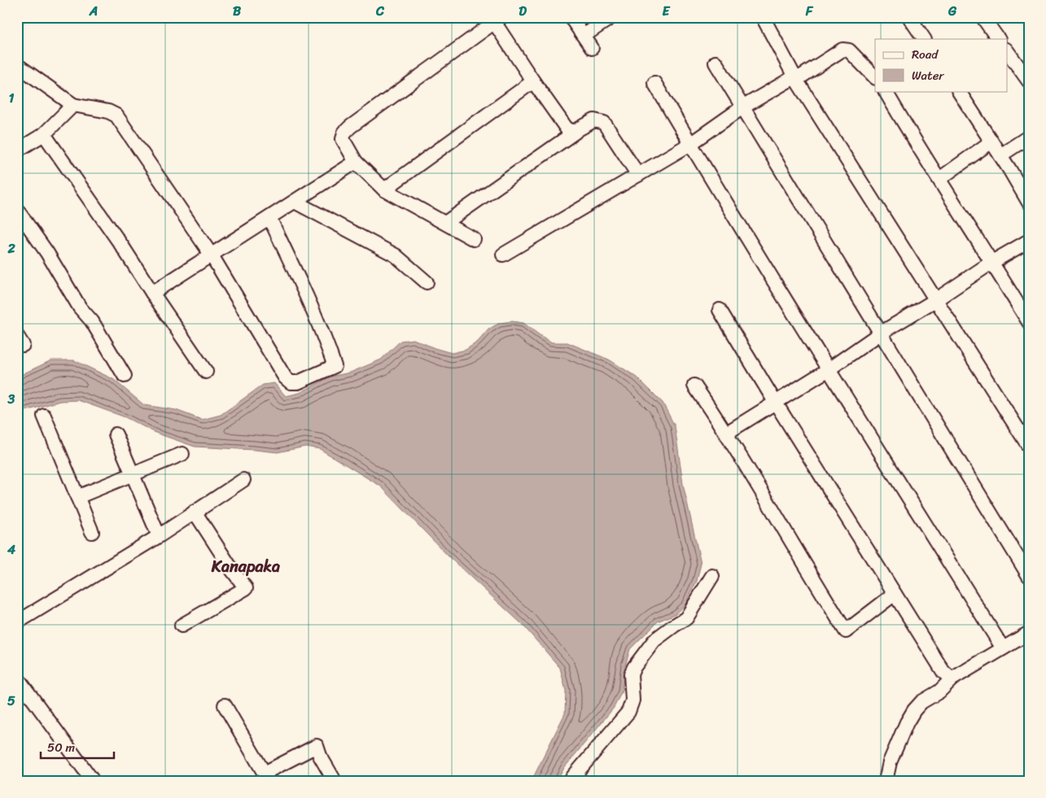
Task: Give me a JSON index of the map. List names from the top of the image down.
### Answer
{
  "districts": ["Kanapaka"],
  "legend": ["Road", "Water"],
  "scale_bar": "50 m",
  "grid": {
    "columns": [
      "A",
      "B",
      "C",
      "D",
      "E",
      "F",
      "G"
    ],
    "rows": [
      "1",
      "2",
      "3",
      "4",
      "5"
    ]
  }
}
